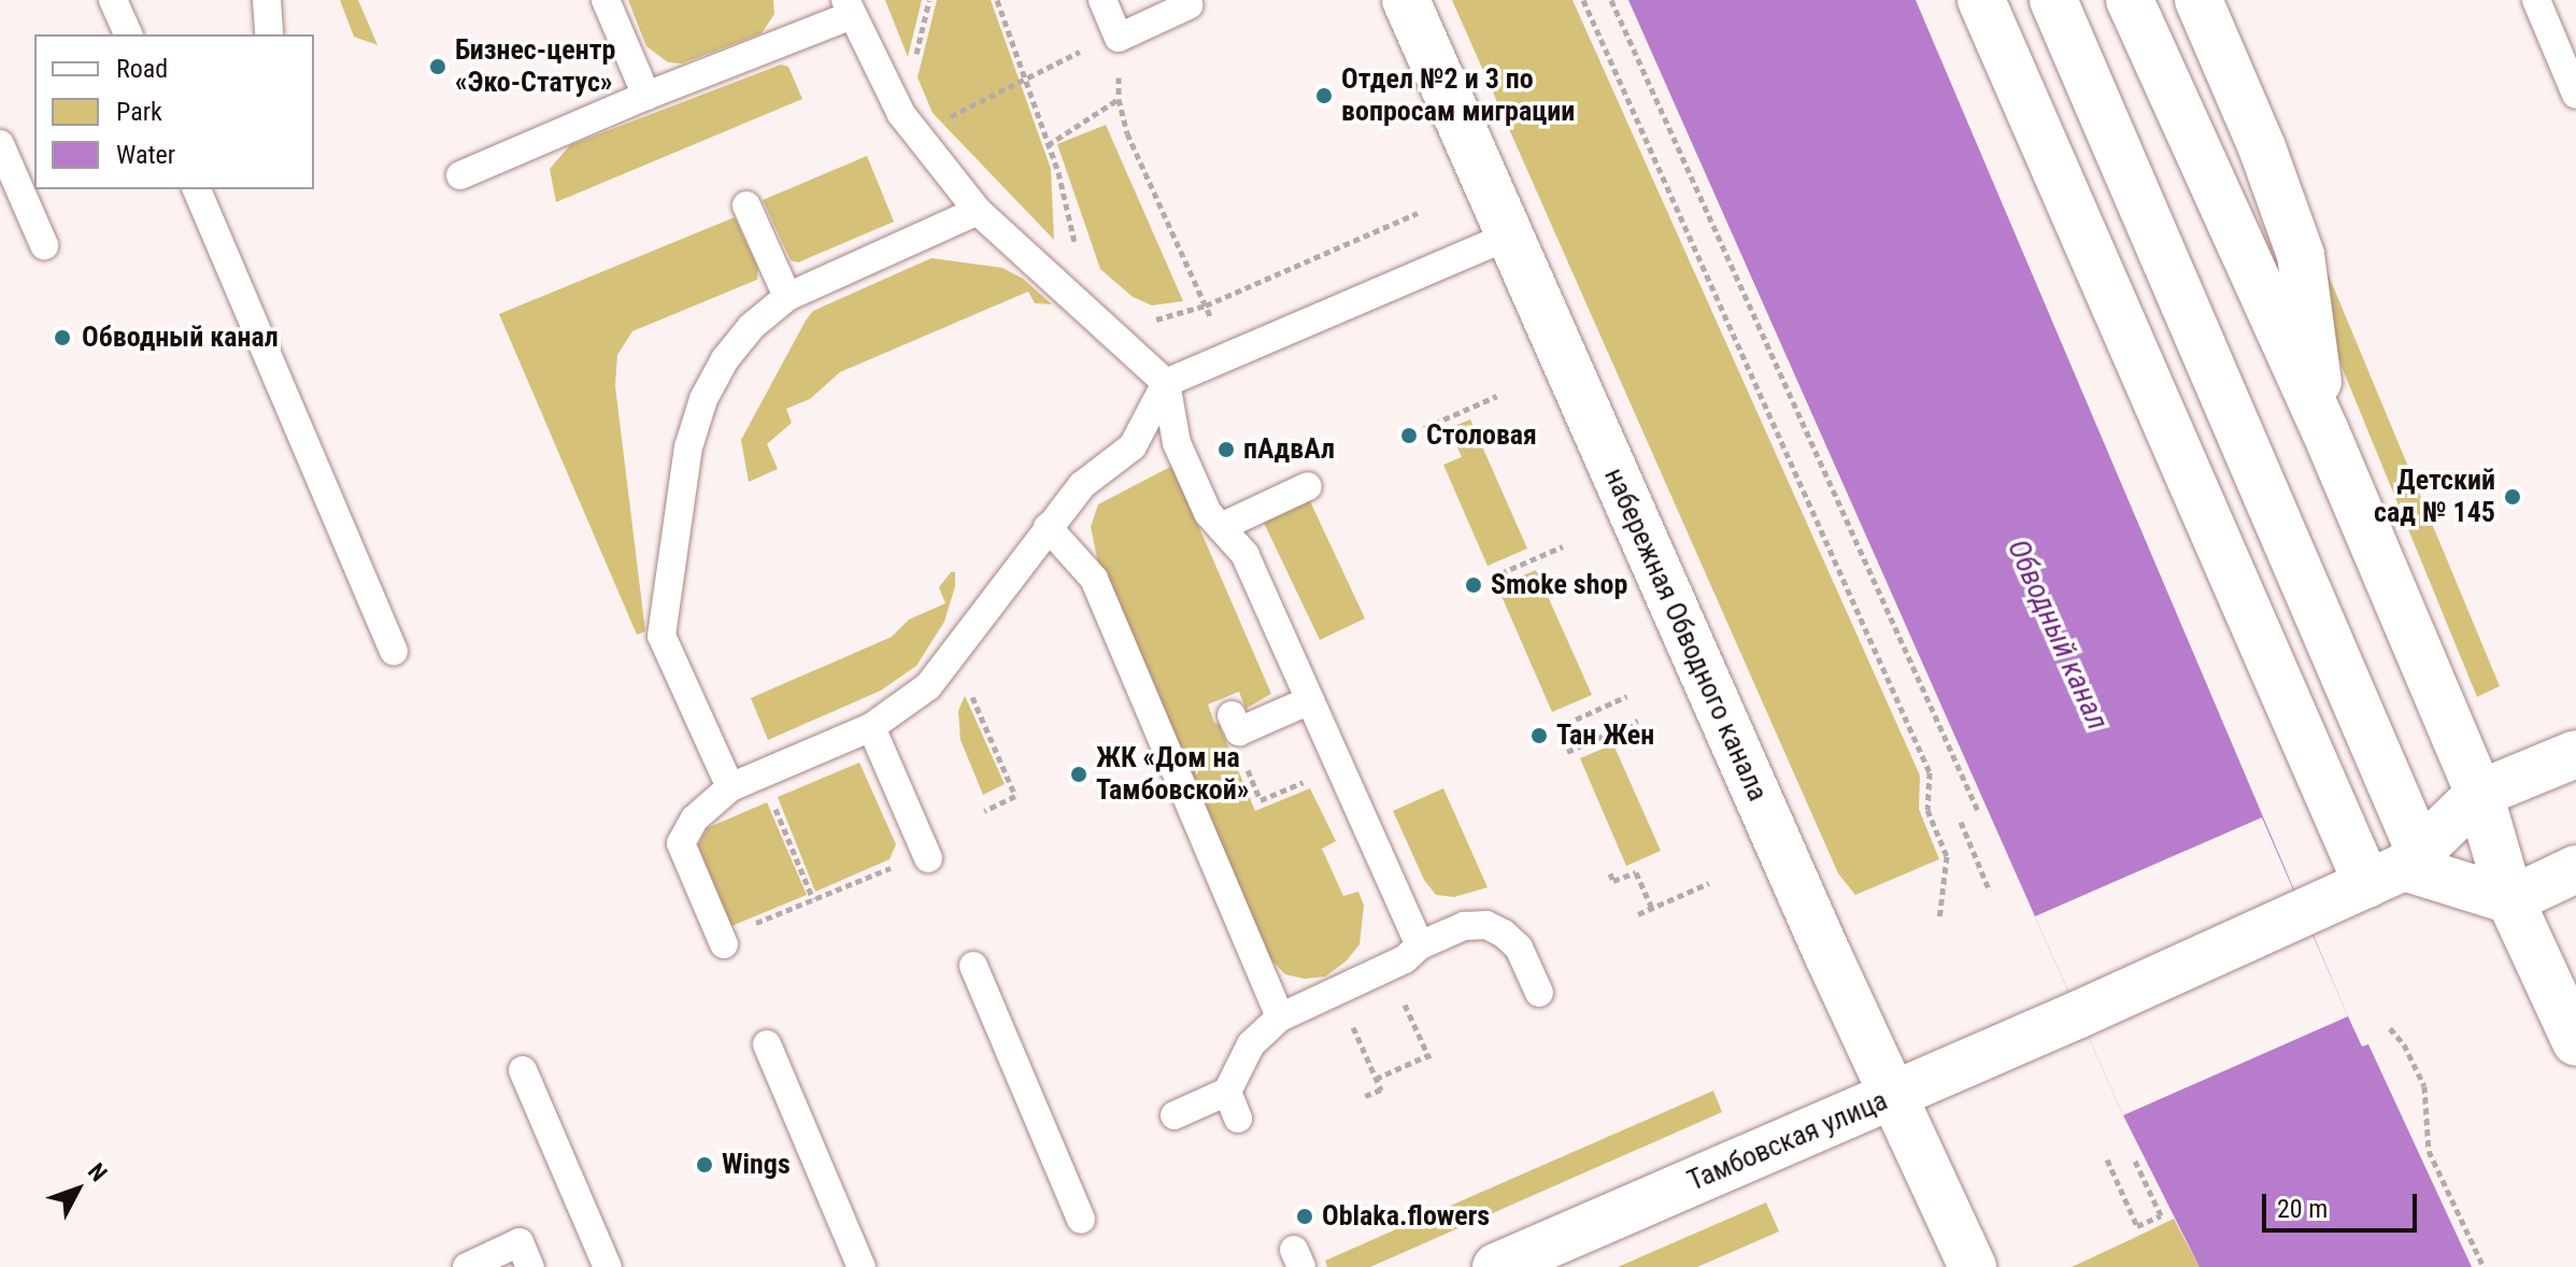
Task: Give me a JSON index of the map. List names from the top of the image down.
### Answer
{
  "streets": {
    "main road": ["набережная Обводного канала", "Тамбовская улица"]
  },
  "crossings": [
    ["набережная Обводного канала", "Тамбовская улица"]
  ],
  "water": ["Обводный канал"],
  "places": [
    "Бизнес-центр «Эко-Статус»",
    "Отдел №2 и 3 по вопросам миграции",
    "Обводный канал",
    "Столовая",
    "пАдвАл",
    "Детский сад № 145",
    "Smoke shop",
    "Тан Жен",
    "ЖК «Дом на Тамбовской»",
    "Wings",
    "Oblaka.flowers"
  ],
  "legend": ["Road", "Park", "Water"],
  "scale_bar": "20 m",
  "north": "top right"
}
